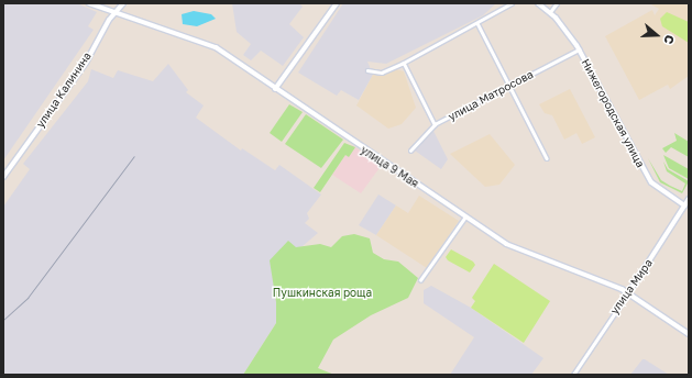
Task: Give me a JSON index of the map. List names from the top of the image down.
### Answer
{
  "streets": {
    "main road": [
      "улица Калинина",
      "Нижегородская улица",
      "улица 9 Мая",
      "улица Мира"
    ],
    "street": ["улица Матросова"]
  },
  "crossings": [
    ["улица Калинина", "улица 9 Мая"],
    ["улица Матросова", "Нижегородская улица"],
    ["Нижегородская улица", "улица Мира"],
    ["улица 9 Мая", "улица Мира"]
  ],
  "parks": ["Пушкинская роща"],
  "north": "right"
}
